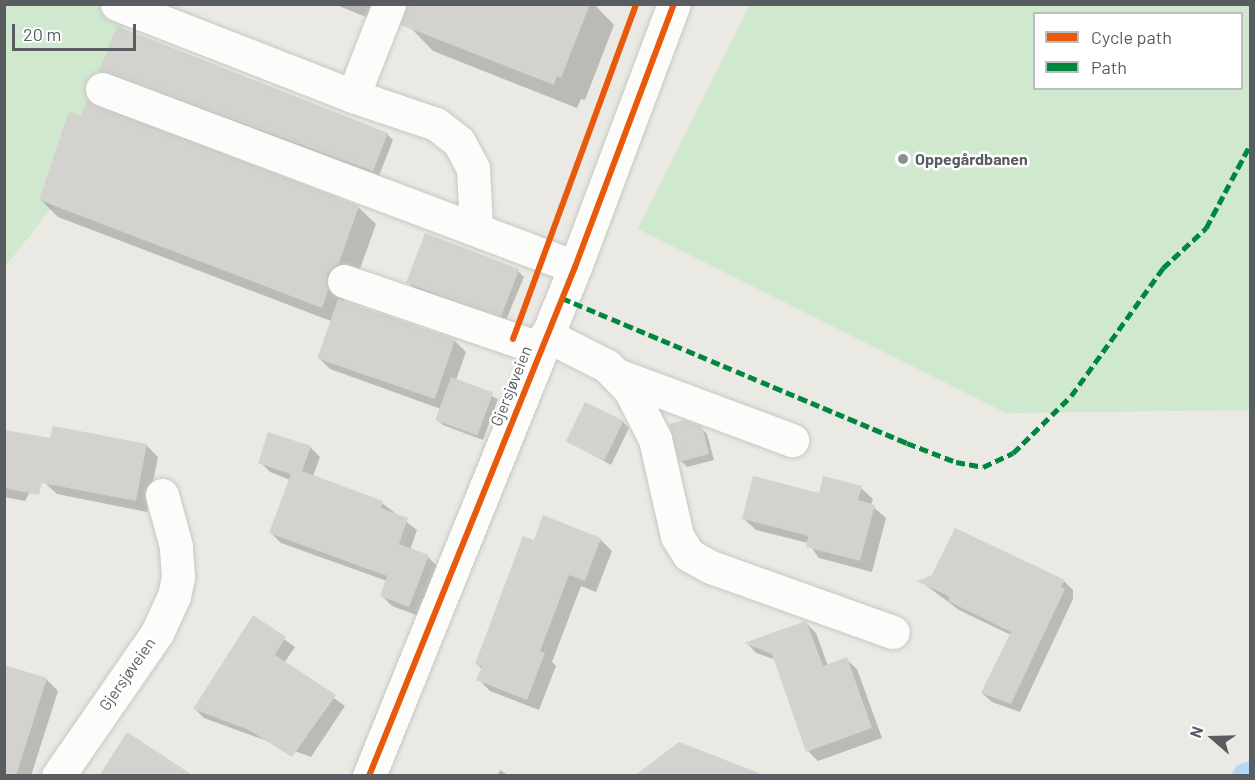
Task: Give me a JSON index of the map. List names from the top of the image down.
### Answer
{
  "streets": {
    "street": ["Gjersjøveien"]
  },
  "places": ["Oppegårdbanen"],
  "legend": ["Cycle path", "Path"],
  "scale_bar": "20 m",
  "north": "left"
}
